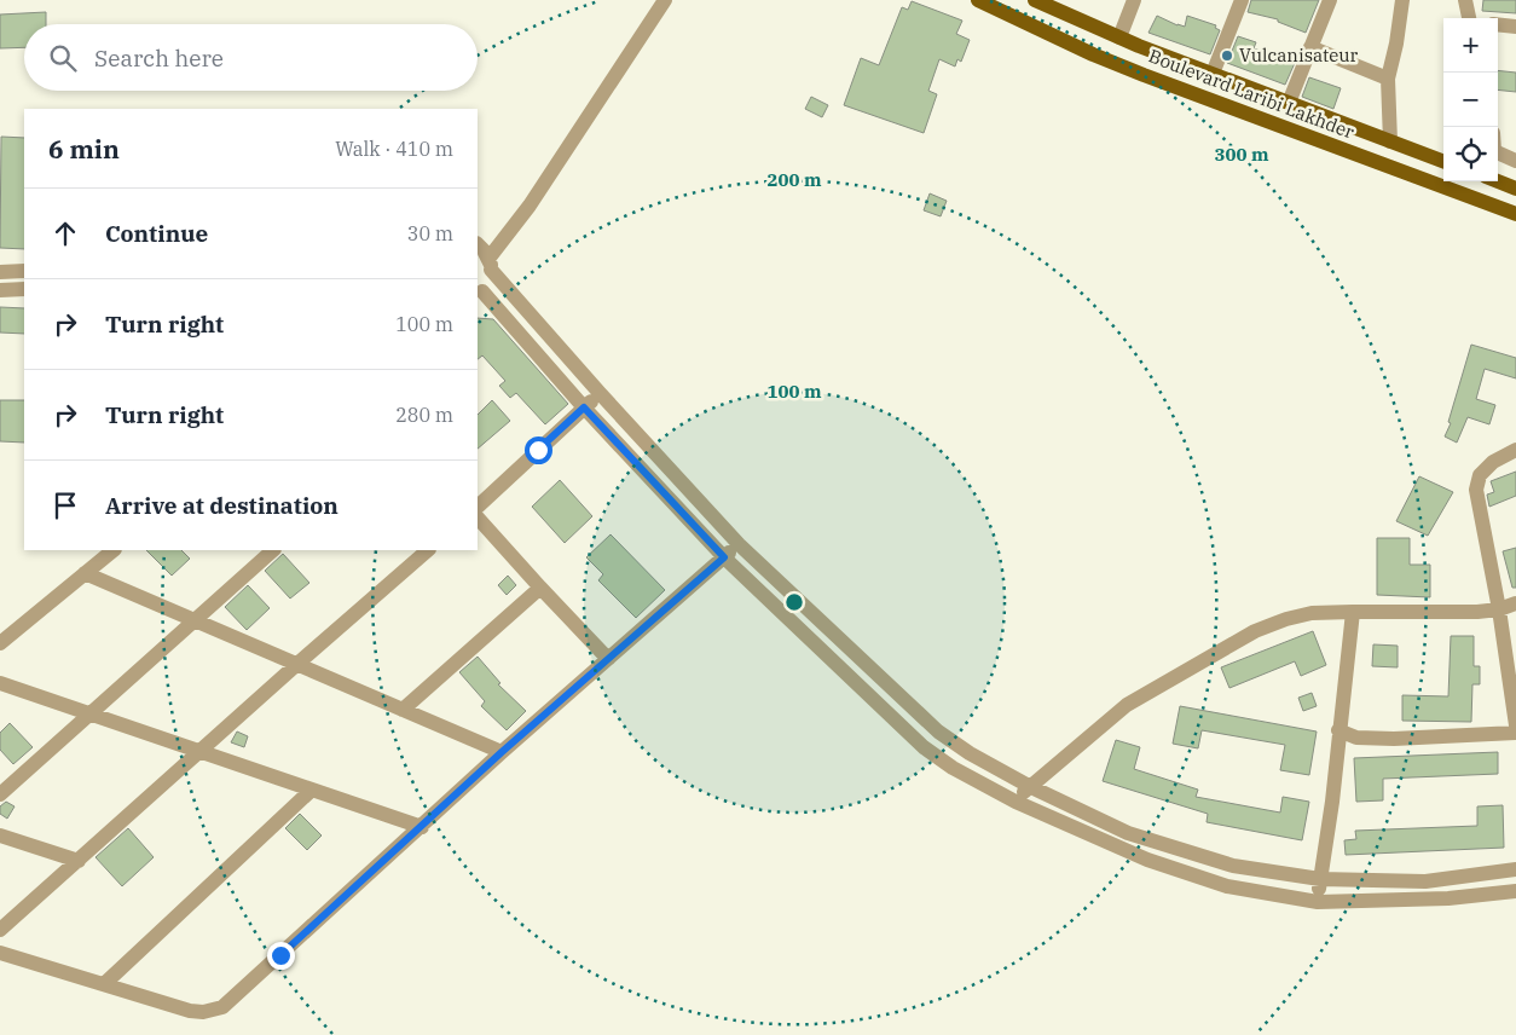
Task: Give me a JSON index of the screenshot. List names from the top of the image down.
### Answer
{
  "streets": {
    "main road": ["Boulevard Laribi Lakhder"]
  },
  "places": ["Vulcanisateur"],
  "page": {
    "map_buttons": ["+", "−"],
    "search": "Search here",
    "heading": ["6 min", "Walk · 410 m"],
    "list": [
      ["Continue", "30 m"],
      ["Turn right", "100 m"],
      ["Turn right", "280 m"],
      "Arrive at destination"
    ]
  },
  "rings": ["300 m", "200 m", "100 m"]
}
